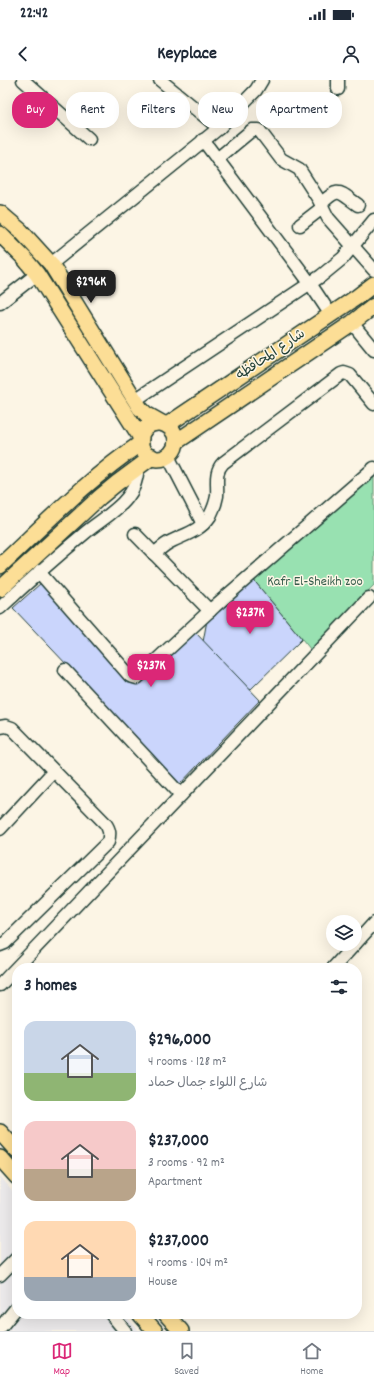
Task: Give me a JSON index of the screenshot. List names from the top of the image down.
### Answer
{
  "streets": {
    "main road": ["شارع المحافظه"]
  },
  "parks": ["Kafr El-Sheikh zoo"],
  "page": {
    "status": "22:42",
    "header": "Keyplace",
    "chip": [
      "Buy",
      "Rent",
      "Filters",
      "New",
      "Apartment"
    ],
    "price": ["$296K", "$237K", "$237K"],
    "heading": "3 homes",
    "list": [
      {
        "name": "$296,000",
        "note": "4 rooms · 128 m² · شارع اللواء جمال حماد"
      },
      {
        "name": "$237,000",
        "note": "3 rooms · 92 m² · Apartment"
      },
      {
        "name": "$237,000",
        "note": "4 rooms · 104 m² · House"
      }
    ],
    "tabs": ["Map", "Saved", "Home"]
  }
}
